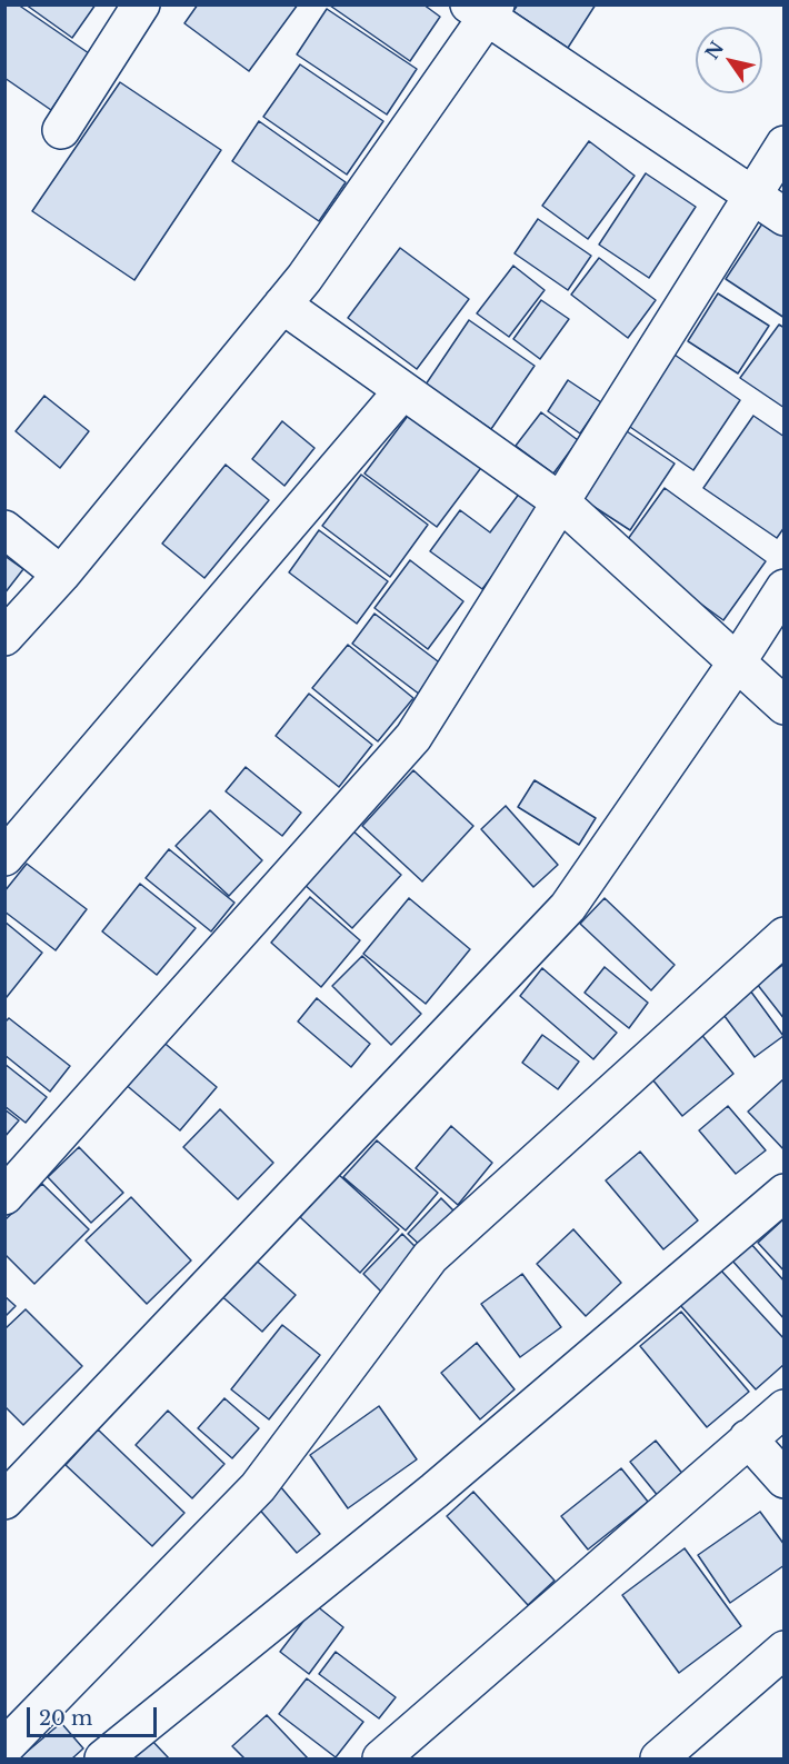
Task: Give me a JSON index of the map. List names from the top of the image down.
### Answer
{
  "scale_bar": "20 m",
  "north": "top left"
}
